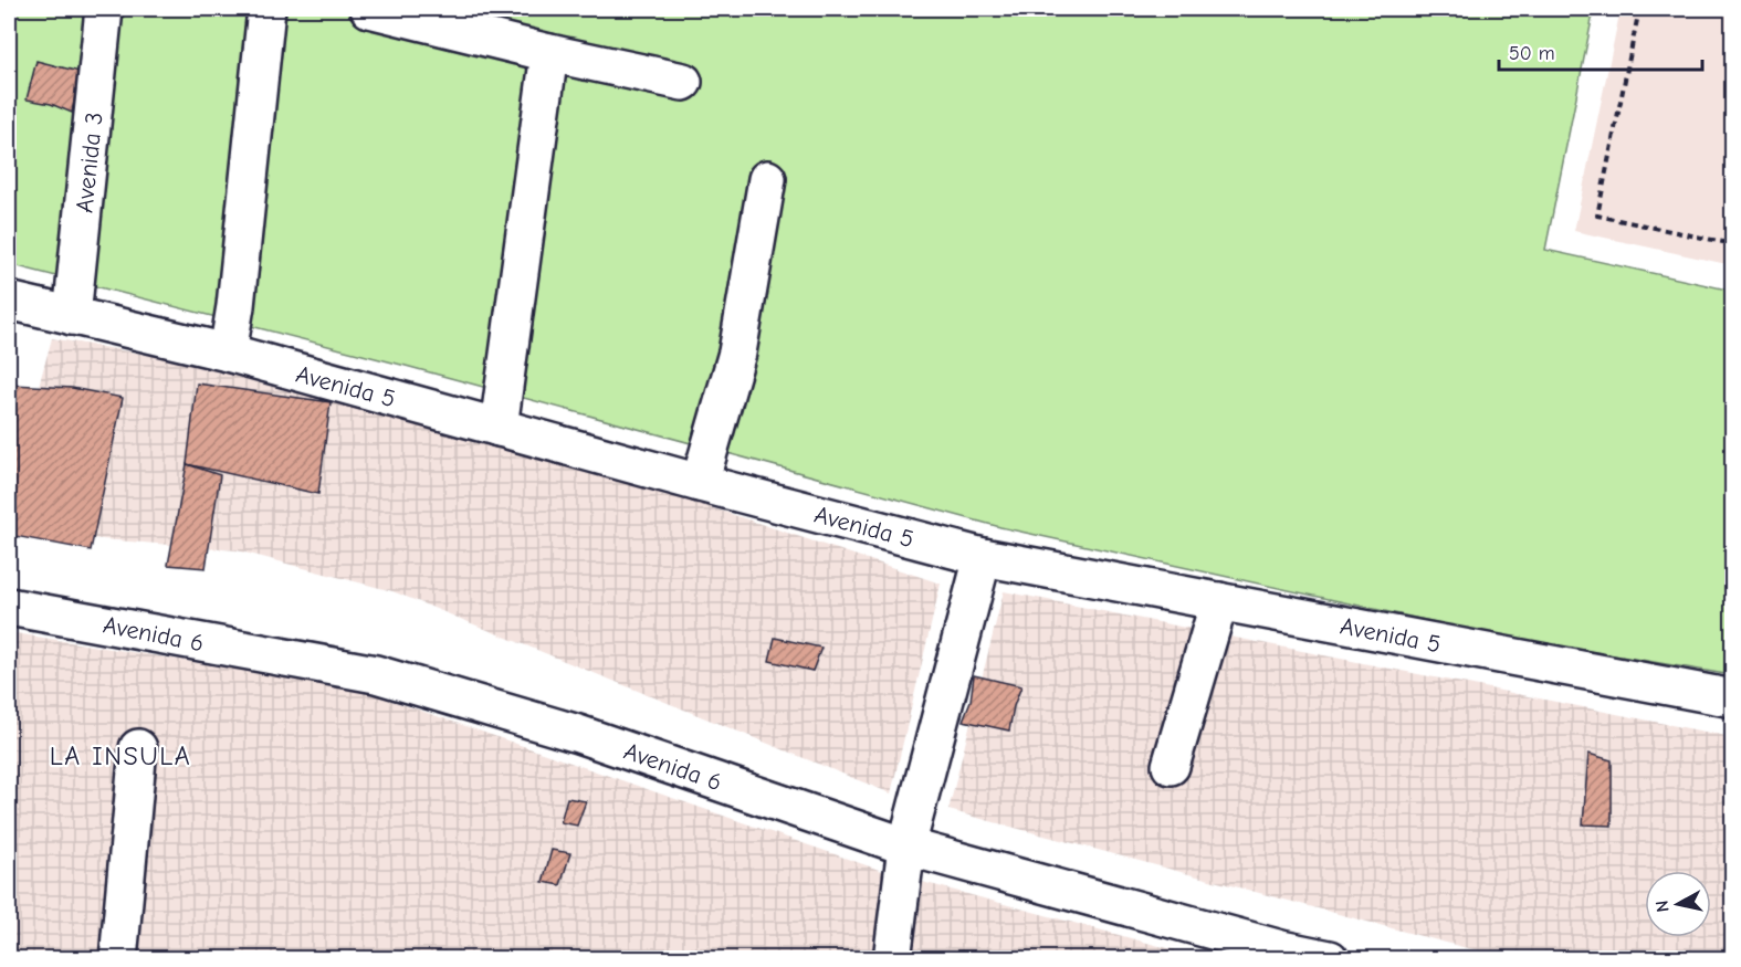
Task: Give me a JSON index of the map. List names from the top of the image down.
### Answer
{
  "streets": {
    "street": ["Avenida 3", "Avenida 5", "Avenida 6"]
  },
  "crossings": [
    ["Avenida 3", "Avenida 5"]
  ],
  "districts": ["LA INSULA"],
  "scale_bar": "50 m",
  "north": "left"
}
